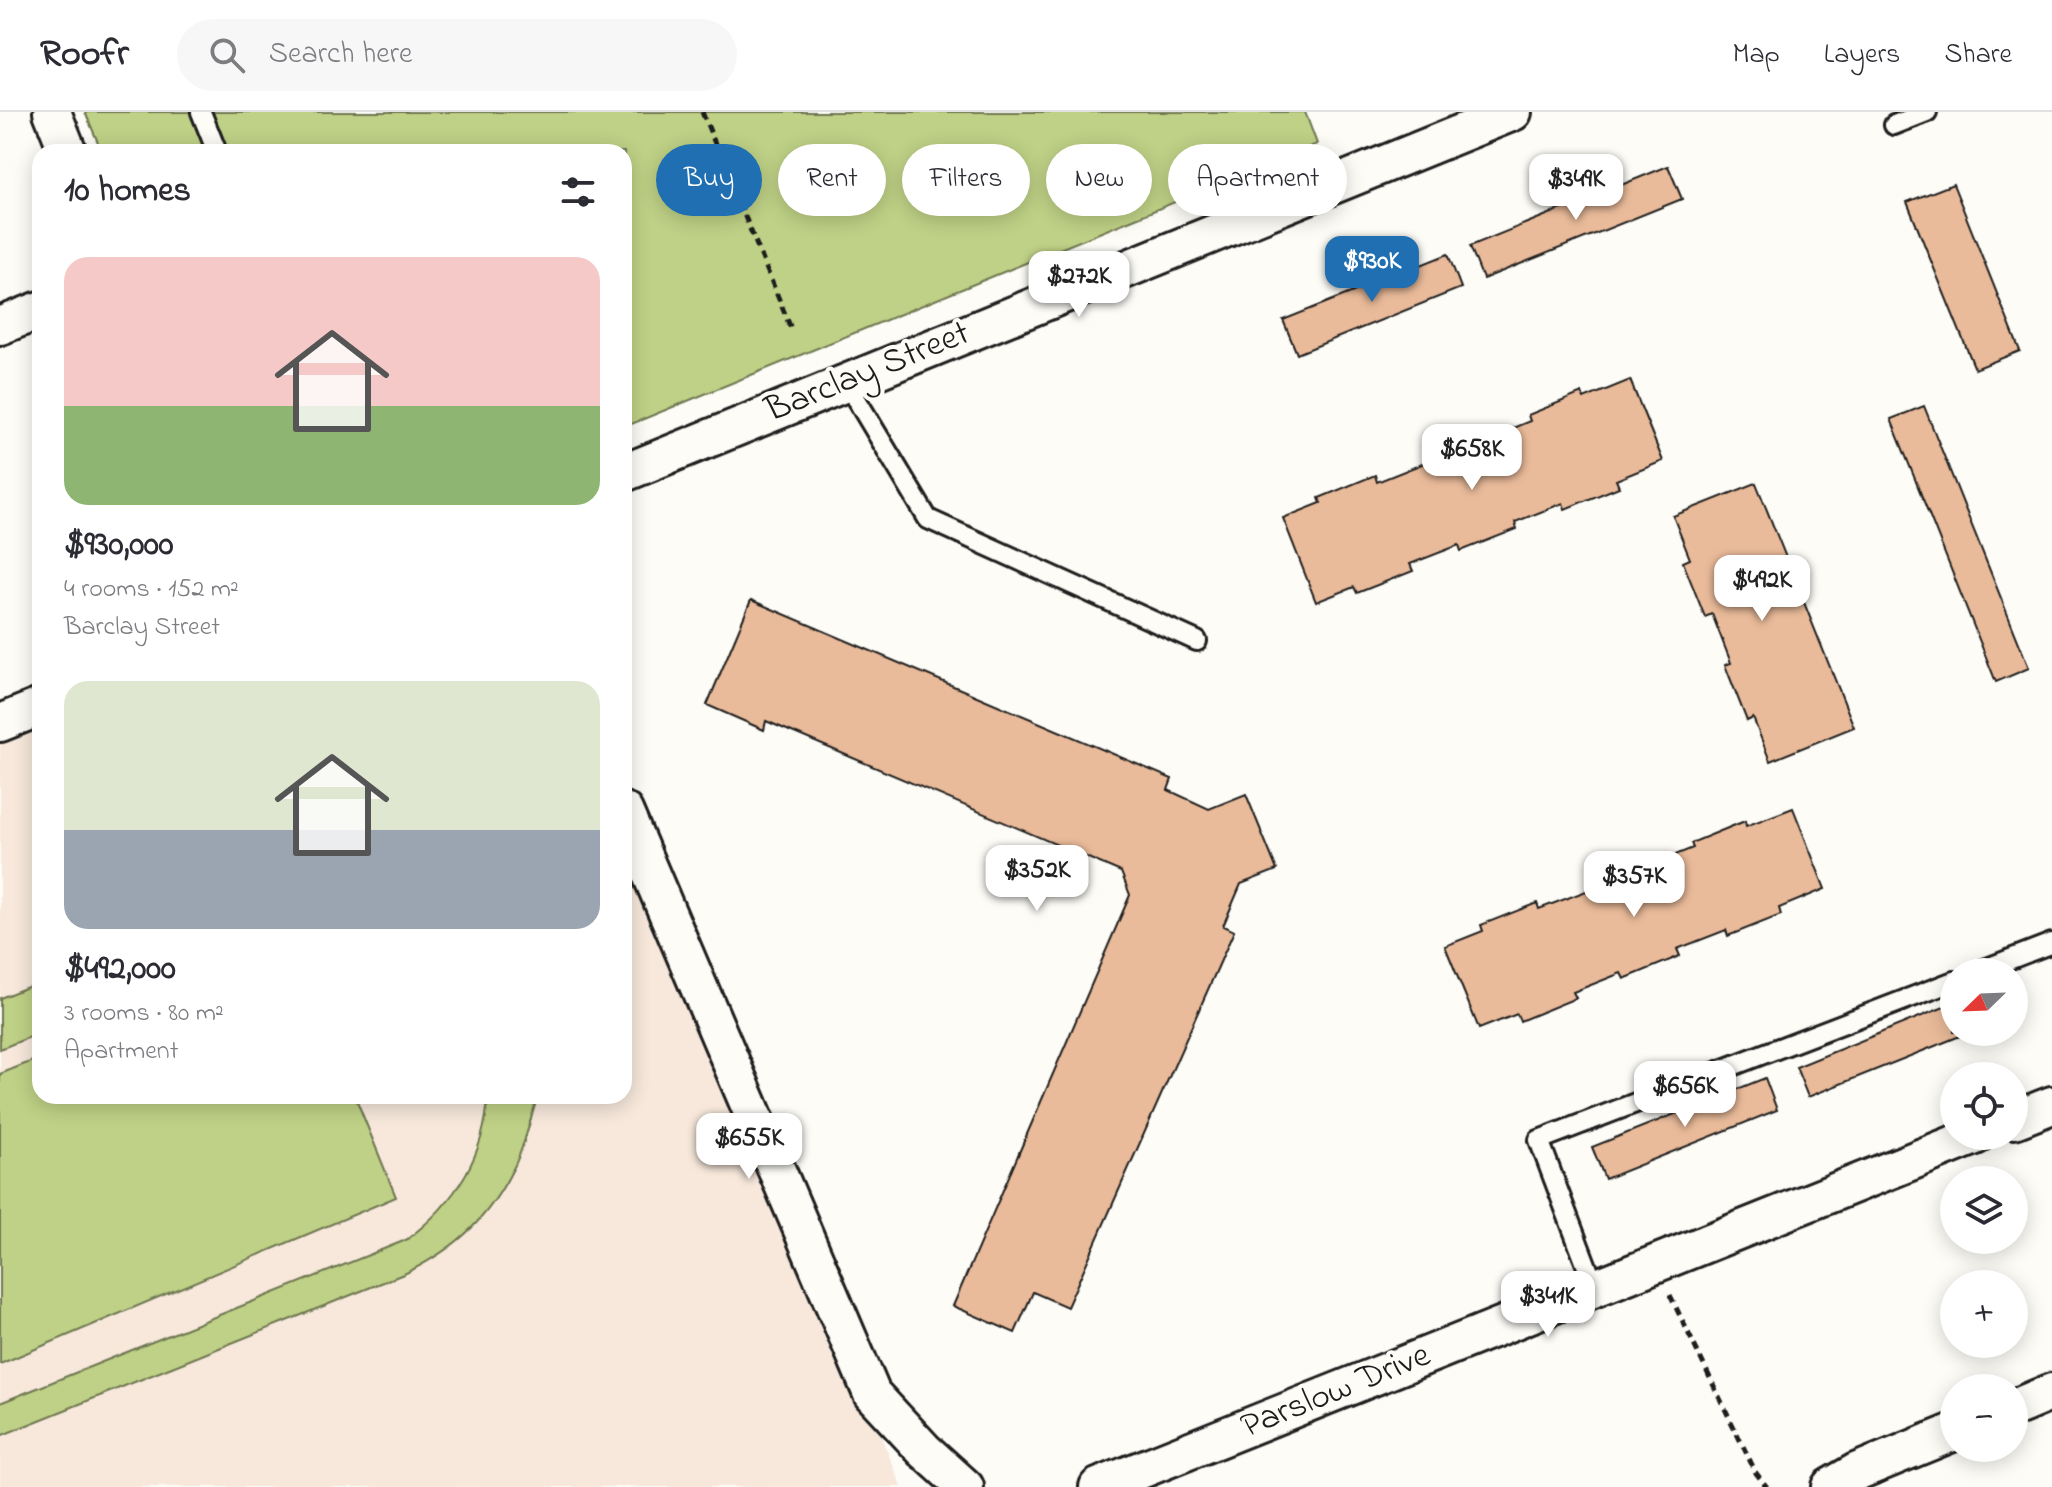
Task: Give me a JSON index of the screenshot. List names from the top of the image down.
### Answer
{
  "streets": {
    "street": ["Barclay Street", "Parslow Drive"]
  },
  "north": "bottom left",
  "page": {
    "header": "Roofr",
    "search": "Search here",
    "nav": ["Map", "Layers", "Share"],
    "chip": [
      "Buy",
      "Rent",
      "Filters",
      "New",
      "Apartment"
    ],
    "heading": "10 homes",
    "price": [
      "$349K",
      "$930K",
      "$272K",
      "$658K",
      "$492K",
      "$352K",
      "$357K",
      "$656K",
      "$655K",
      "$341K"
    ],
    "list": [
      {
        "name": "$930,000",
        "note": "4 rooms · 152 m² · Barclay Street"
      },
      {
        "name": "$492,000",
        "note": "3 rooms · 80 m² · Apartment"
      }
    ],
    "map_buttons": ["+", "−"]
  }
}
